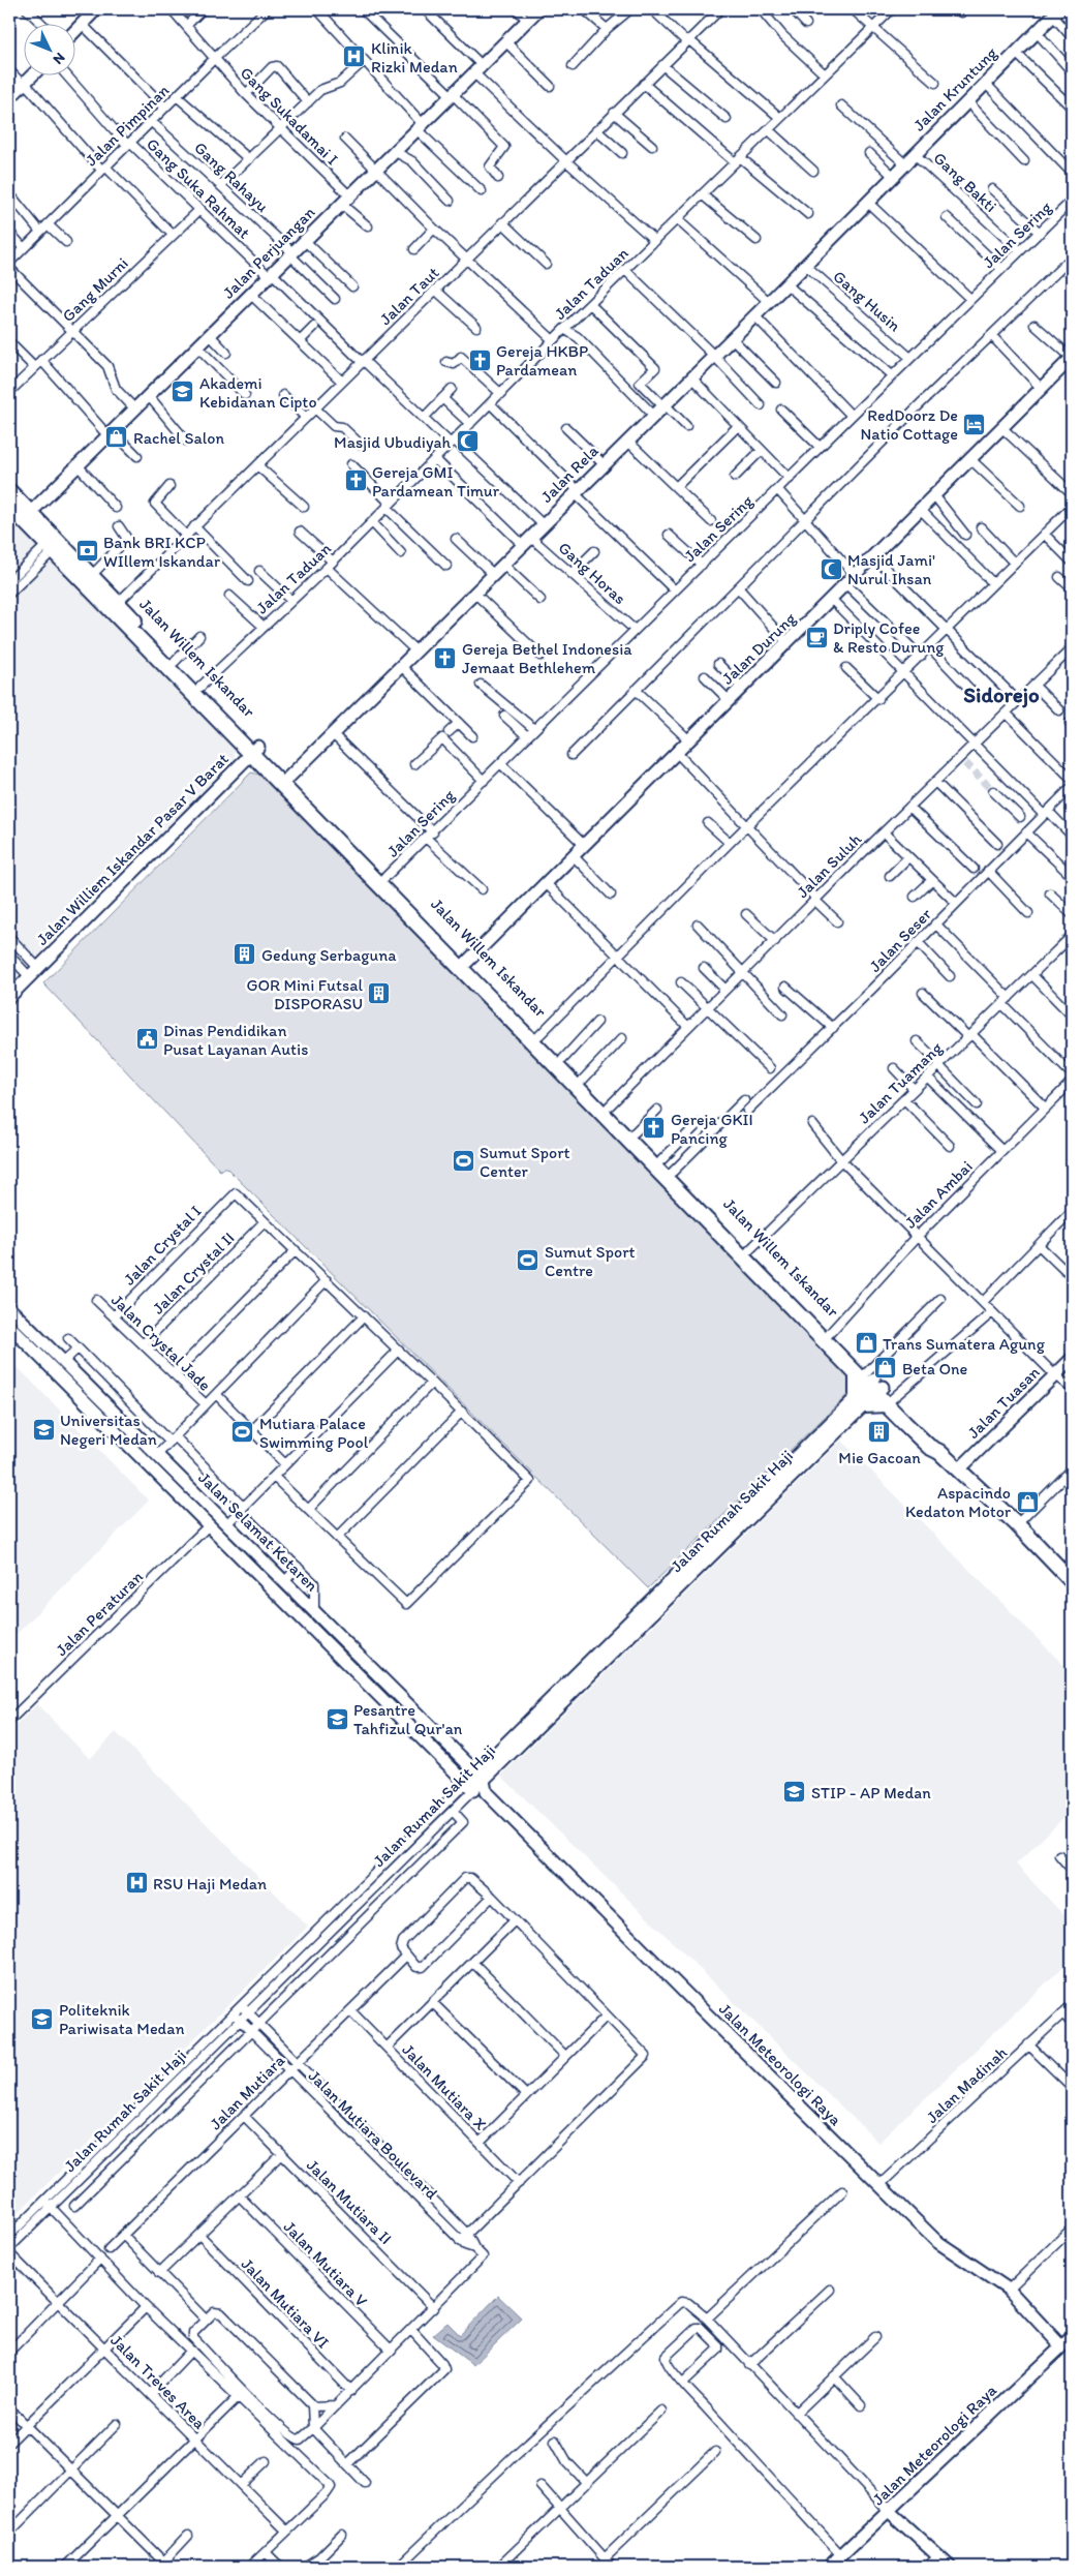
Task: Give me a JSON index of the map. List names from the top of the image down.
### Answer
{
  "streets": {
    "highway": ["Jalan Willem Iskandar"],
    "street": [
      "Jalan Kruntung",
      "Gang Sukadamai I",
      "Jalan Pimpinan",
      "Gang Rahayu",
      "Gang Bakti",
      "Gang Suka Rahmat",
      "Jalan Sering",
      "Jalan Perjuangan",
      "Jalan Taduan",
      "Gang Murni",
      "Jalan Taut",
      "Gang Husin",
      "Jalan Rela",
      "Gang Horas",
      "Jalan Durung",
      "Jalan Williem Iskandar Pasar V Barat",
      "Jalan Suluh",
      "Jalan Seser",
      "Jalan Tuamang",
      "Jalan Ambai",
      "Jalan Crystal I",
      "Jalan Crystal II",
      "Jalan Crystal Jade",
      "Jalan Tuasan",
      "Jalan Rumah Sakit Haji",
      "Jalan Selamat Ketaren",
      "Jalan Peraturan",
      "Jalan Meteorologi Raya",
      "Jalan Madinah",
      "Jalan Mutiara X",
      "Jalan Mutiara",
      "Jalan Mutiara Boulevard",
      "Jalan Mutiara II",
      "Jalan Mutiara V",
      "Jalan Mutiara VI",
      "Jalan Treves Area"
    ]
  },
  "crossings": [
    ["Jalan Kruntung", "Gang Bakti"],
    ["Jalan Kruntung", "Jalan Rela"],
    ["Gang Sukadamai I", "Jalan Pimpinan"],
    ["Gang Sukadamai I", "Jalan Perjuangan"],
    ["Jalan Pimpinan", "Gang Rahayu"],
    ["Jalan Pimpinan", "Gang Suka Rahmat"],
    ["Gang Rahayu", "Jalan Perjuangan"],
    ["Gang Bakti", "Jalan Sering"],
    ["Gang Suka Rahmat", "Jalan Perjuangan"],
    ["Gang Suka Rahmat", "Jalan Taduan"],
    ["Gang Suka Rahmat", "Gang Murni"],
    ["Gang Suka Rahmat", "Jalan Taut"],
    ["Gang Suka Rahmat", "Jalan Rela"],
    ["Jalan Sering", "Gang Husin"],
    ["Jalan Sering", "Gang Horas"],
    ["Jalan Sering", "Jalan Willem Iskandar"],
    ["Jalan Perjuangan", "Jalan Willem Iskandar"],
    ["Jalan Taduan", "Gang Horas"],
    ["Jalan Taduan", "Jalan Willem Iskandar"],
    ["Jalan Taut", "Jalan Willem Iskandar"],
    ["Gang Husin", "Jalan Rela"],
    ["Jalan Rela", "Gang Horas"],
    ["Jalan Rela", "Jalan Willem Iskandar"],
    ["Jalan Durung", "Jalan Willem Iskandar"],
    ["Jalan Willem Iskandar", "Jalan Williem Iskandar Pasar V Barat"],
    ["Jalan Willem Iskandar", "Jalan Suluh"],
    ["Jalan Willem Iskandar", "Jalan Tuamang"],
    ["Jalan Willem Iskandar", "Jalan Ambai"],
    ["Jalan Willem Iskandar", "Jalan Tuasan"],
    ["Jalan Willem Iskandar", "Jalan Rumah Sakit Haji"],
    ["Jalan Crystal I", "Jalan Crystal II"],
    ["Jalan Crystal I", "Jalan Crystal Jade"],
    ["Jalan Crystal II", "Jalan Crystal Jade"],
    ["Jalan Rumah Sakit Haji", "Jalan Selamat Ketaren"],
    ["Jalan Rumah Sakit Haji", "Jalan Mutiara Boulevard"],
    ["Jalan Selamat Ketaren", "Jalan Peraturan"],
    ["Jalan Meteorologi Raya", "Jalan Madinah"],
    ["Jalan Mutiara X", "Jalan Mutiara"],
    ["Jalan Mutiara", "Jalan Mutiara Boulevard"],
    ["Jalan Mutiara", "Jalan Mutiara II"],
    ["Jalan Mutiara Boulevard", "Jalan Mutiara II"]
  ],
  "districts": ["Sidorejo"],
  "places": {
    "hospital": ["Klinik Rizki Medan", "RSU Haji Medan"],
    "church": [
      "Gereja HKBP Pardamean",
      "Gereja GMI Pardamean Timur",
      "Gereja Bethel Indonesia Jemaat Bethlehem",
      "Gereja GKII Pancing"
    ],
    "school or university": [
      "Akademi Kebidanan Cipto",
      "Universitas Negeri Medan",
      "Pesantre Tahfizul Qur'an",
      "STIP - AP Medan",
      "Politeknik Pariwisata Medan"
    ],
    "hotel": ["RedDoorz De Natio Cottage"],
    "shop": [
      "Rachel Salon",
      "Trans Sumatera Agung",
      "Beta One",
      "Aspacindo Kedaton Motor"
    ],
    "mosque": ["Masjid Ubudiyah", "Masjid Jami' Nurul Ihsan"],
    "bank": ["Bank BRI KCP WIllem Iskandar"],
    "cafe": ["Driply Cofee & Resto Durung"],
    "building": ["Gedung Serbaguna", "GOR Mini Futsal DISPORASU", "Mie Gacoan"],
    "public building": ["Dinas Pendidikan Pusat Layanan Autis"],
    "sports": ["Sumut Sport Center", "Sumut Sport Centre", "Mutiara Palace Swimming Pool"]
  },
  "north": "bottom right"
}
